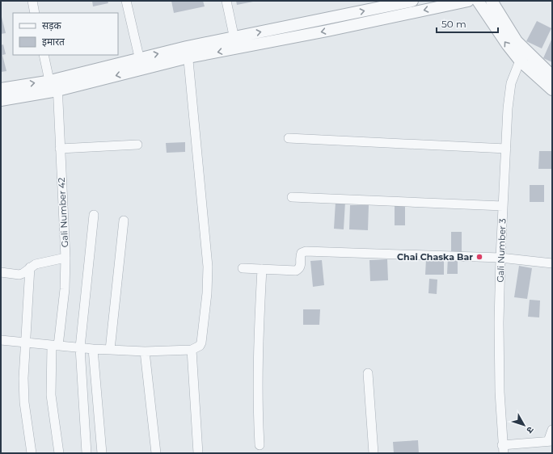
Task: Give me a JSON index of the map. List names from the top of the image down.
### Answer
{
  "streets": {
    "street": ["Gali Number 42", "Gali Number 3"]
  },
  "places": ["Chai Chaska Bar"],
  "legend": ["सड़क", "इमारत"],
  "scale_bar": "50 m",
  "north": "bottom right"
}
